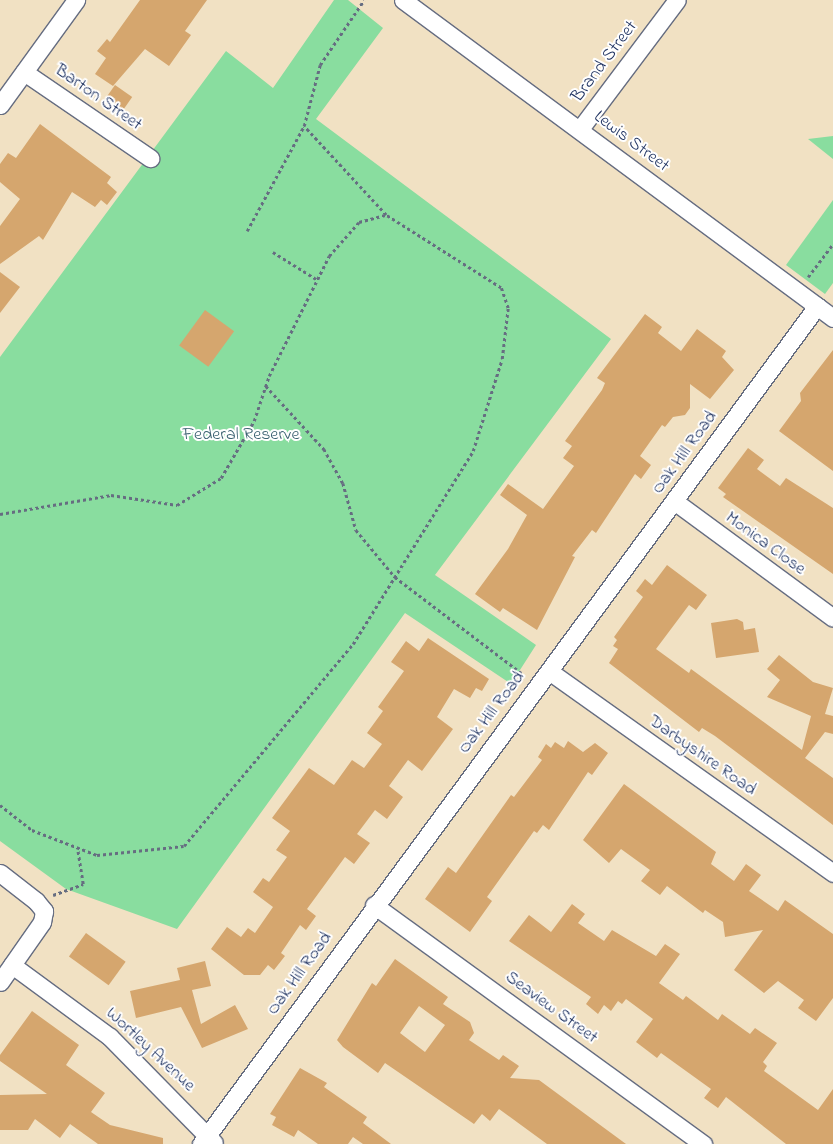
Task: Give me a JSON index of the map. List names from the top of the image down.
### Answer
{
  "streets": {
    "street": [
      "Brand Street",
      "Barton Street",
      "Lewis Street",
      "Oak Hill Road",
      "Monica Close",
      "Darbyshire Road",
      "Seaview Street",
      "Wortley Avenue"
    ]
  },
  "crossings": [
    ["Brand Street", "Lewis Street"],
    ["Lewis Street", "Oak Hill Road"],
    ["Oak Hill Road", "Monica Close"],
    ["Oak Hill Road", "Darbyshire Road"],
    ["Oak Hill Road", "Seaview Street"],
    ["Oak Hill Road", "Wortley Avenue"]
  ],
  "parks": ["Federal Reserve"]
}
